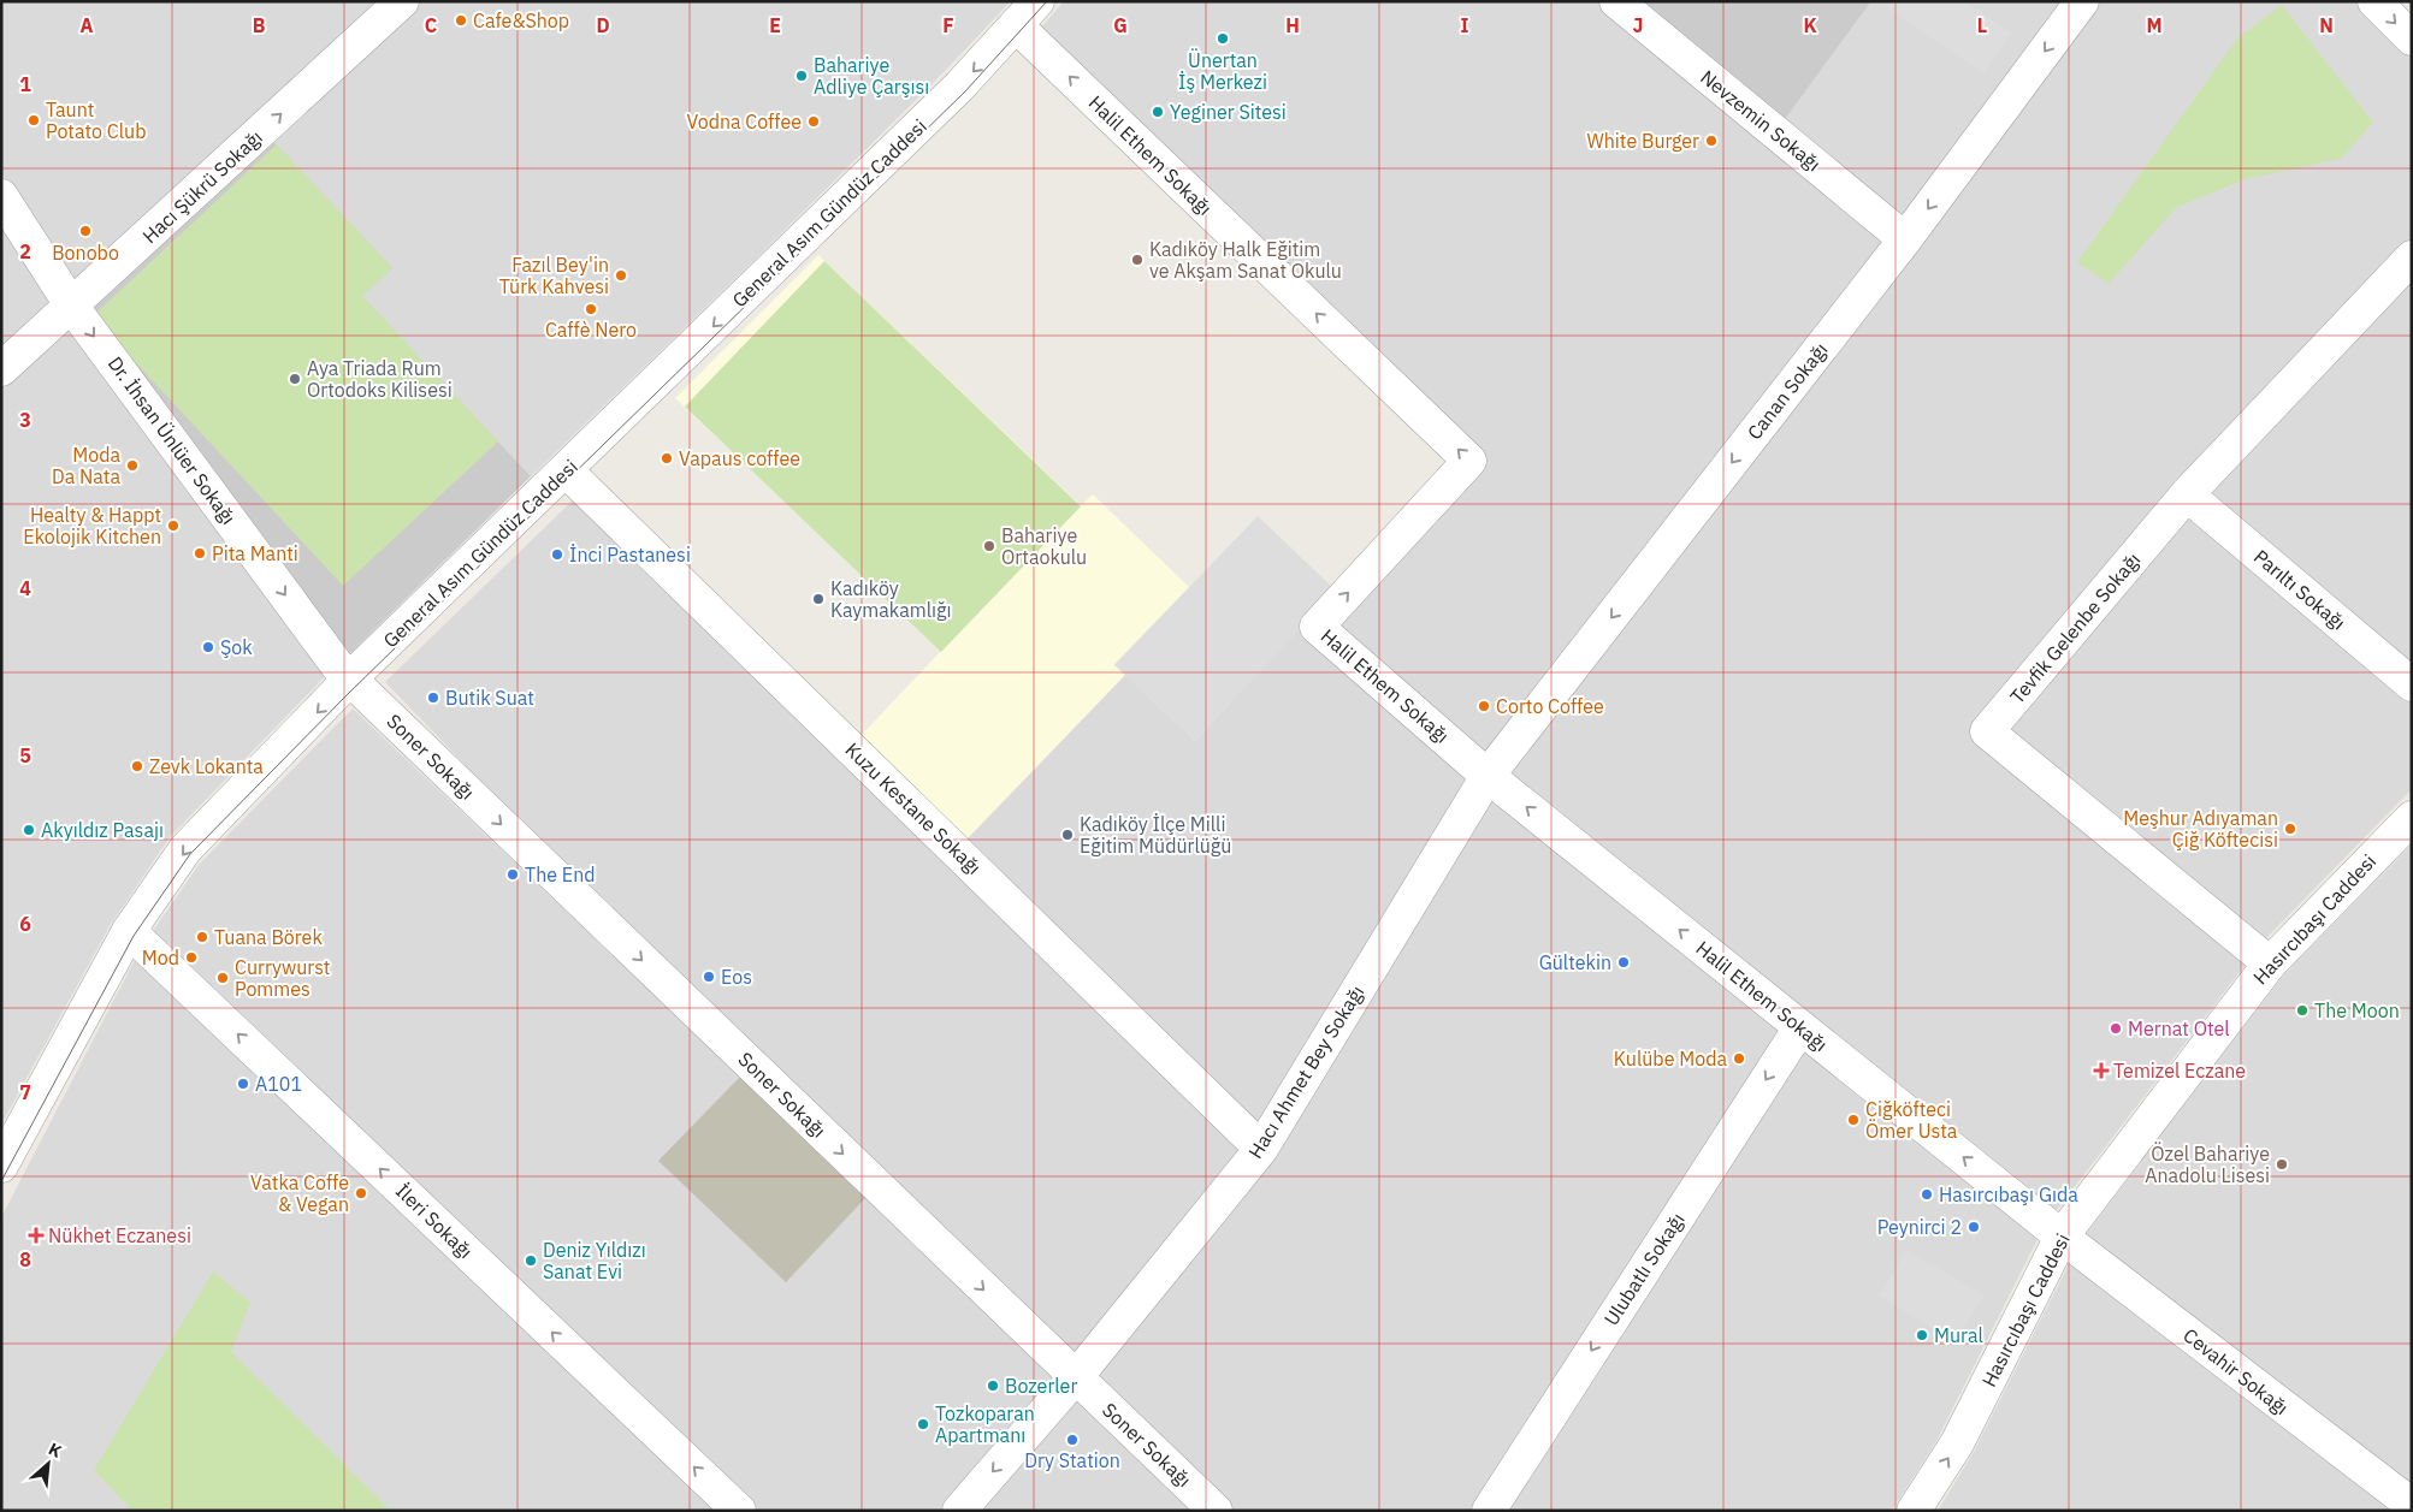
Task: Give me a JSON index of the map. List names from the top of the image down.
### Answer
{
  "streets": {
    "street": [
      "Nevzemin Sokağı",
      "Halil Ethem Sokağı",
      "Hacı Şükrü Sokağı",
      "General Asım Gündüz Caddesi",
      "Canan Sokağı",
      "Dr. İhsan Ünlüer Sokağı",
      "Parıltı Sokağı",
      "Tevfik Gelenbe Sokağı",
      "Soner Sokağı",
      "Kuzu Kestane Sokağı",
      "Hasırcıbaşı Caddesi",
      "Hacı Ahmet Bey Sokağı",
      "İleri Sokağı",
      "Ulubatlı Sokağı",
      "Cevahir Sokağı"
    ]
  },
  "crossings": [
    ["Nevzemin Sokağı", "Canan Sokağı"],
    ["Halil Ethem Sokağı", "General Asım Gündüz Caddesi"],
    ["Halil Ethem Sokağı", "Canan Sokağı"],
    ["Halil Ethem Sokağı", "Hasırcıbaşı Caddesi"],
    ["Halil Ethem Sokağı", "Hacı Ahmet Bey Sokağı"],
    ["Halil Ethem Sokağı", "Ulubatlı Sokağı"],
    ["Halil Ethem Sokağı", "Cevahir Sokağı"],
    ["Hacı Şükrü Sokağı", "Dr. İhsan Ünlüer Sokağı"],
    ["General Asım Gündüz Caddesi", "Dr. İhsan Ünlüer Sokağı"],
    ["General Asım Gündüz Caddesi", "Soner Sokağı"],
    ["General Asım Gündüz Caddesi", "Kuzu Kestane Sokağı"],
    ["General Asım Gündüz Caddesi", "İleri Sokağı"],
    ["Canan Sokağı", "Hacı Ahmet Bey Sokağı"],
    ["Dr. İhsan Ünlüer Sokağı", "Soner Sokağı"],
    ["Parıltı Sokağı", "Tevfik Gelenbe Sokağı"],
    ["Tevfik Gelenbe Sokağı", "Hasırcıbaşı Caddesi"],
    ["Soner Sokağı", "Hacı Ahmet Bey Sokağı"],
    ["Kuzu Kestane Sokağı", "Hacı Ahmet Bey Sokağı"],
    ["Hasırcıbaşı Caddesi", "Cevahir Sokağı"]
  ],
  "one_way": [
    "Halil Ethem Sokağı",
    "Hacı Şükrü Sokağı",
    "General Asım Gündüz Caddesi",
    "Canan Sokağı",
    "Dr. İhsan Ünlüer Sokağı",
    "Soner Sokağı",
    "Hasırcıbaşı Caddesi",
    "İleri Sokağı",
    "Ulubatlı Sokağı"
  ],
  "places": {
    "other": [
      "Cafe&Shop",
      "Ünertan İş Merkezi",
      "Bahariye Adliye Çarşısı",
      "Yeginer Sitesi",
      "Taunt Potato Club",
      "Vodna Coffee",
      "White Burger",
      "Bonobo",
      "Kadıköy Halk Eğitim ve Akşam Sanat Okulu",
      "Fazıl Bey'in Türk Kahvesi",
      "Caffè Nero",
      "Aya Triada Rum Ortodoks Kilisesi",
      "Vapaus coffee",
      "Moda Da Nata",
      "Healty & Happt Ekolojik Kitchen",
      "Bahariye Ortaokulu",
      "Pita Manti",
      "İnci Pastanesi",
      "Kadıköy Kaymakamlığı",
      "Şok",
      "Butik Suat",
      "Corto Coffee",
      "Zevk Lokanta",
      "Meşhur Adıyaman Çiğ Köftecisi",
      "Akyıldız Pasajı",
      "Kadıköy İlçe Milli Eğitim Müdürlüğü",
      "The End",
      "Tuana Börek",
      "Mod",
      "Gültekin",
      "Eos",
      "Currywurst Pommes",
      "The Moon",
      "Mernat Otel",
      "Kulübe Moda",
      "A101",
      "Çiğköfteci Ömer Usta",
      "Özel Bahariye Anadolu Lisesi",
      "Vatka Coffe & Vegan",
      "Hasırcıbaşı Gıda",
      "Peynirci 2",
      "Deniz Yıldızı Sanat Evi",
      "Mural",
      "Bozerler",
      "Tozkoparan Apartmanı",
      "Dry Station"
    ],
    "health": ["Temizel Eczane", "Nükhet Eczanesi"]
  },
  "north": "top right",
  "grid": {
    "columns": [
      "A",
      "B",
      "C",
      "D",
      "E",
      "F",
      "G",
      "H",
      "I",
      "J",
      "K",
      "L",
      "M",
      "N"
    ],
    "rows": [
      "1",
      "2",
      "3",
      "4",
      "5",
      "6",
      "7",
      "8"
    ]
  }
}
